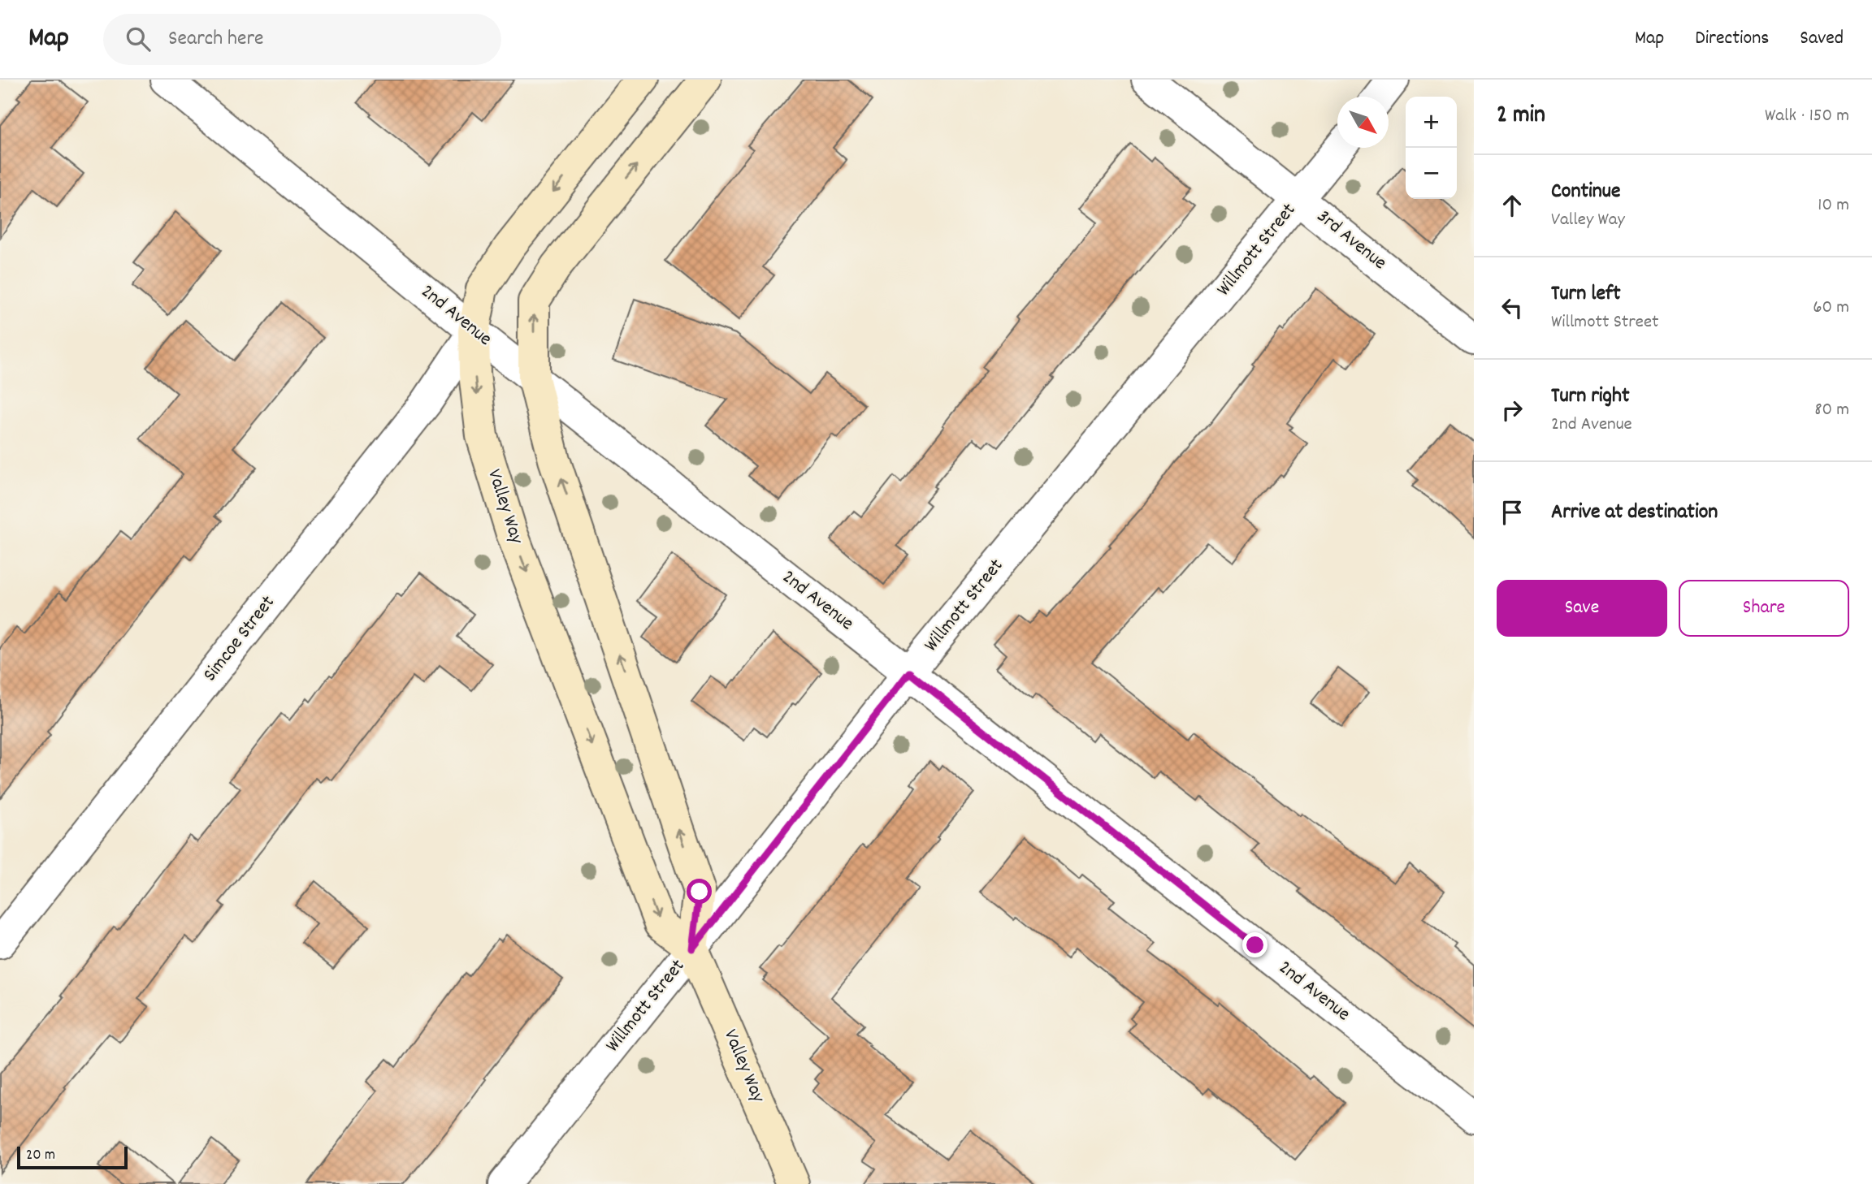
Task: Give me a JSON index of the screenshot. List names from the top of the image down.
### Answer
{
  "streets": {
    "street": [
      "3rd Avenue",
      "Willmott Street",
      "2nd Avenue",
      "Valley Way",
      "Simcoe Street"
    ]
  },
  "crossings": [
    ["3rd Avenue", "Willmott Street"],
    ["Willmott Street", "2nd Avenue"],
    ["Willmott Street", "Valley Way"],
    ["2nd Avenue", "Valley Way"],
    ["2nd Avenue", "Simcoe Street"],
    ["Valley Way", "Simcoe Street"]
  ],
  "scale_bar": "20 m",
  "north": "bottom right",
  "page": {
    "header": "Map",
    "search": "Search here",
    "nav": ["Map", "Directions", "Saved"],
    "heading": ["2 min", "Walk · 150 m"],
    "map_buttons": ["+", "−"],
    "list": [
      ["Continue", "Valley Way", "10 m"],
      ["Turn left", "Willmott Street", "60 m"],
      ["Turn right", "2nd Avenue", "80 m"],
      "Arrive at destination"
    ],
    "buttons": ["Save", "Share"],
    "scale": "20 m"
  }
}
